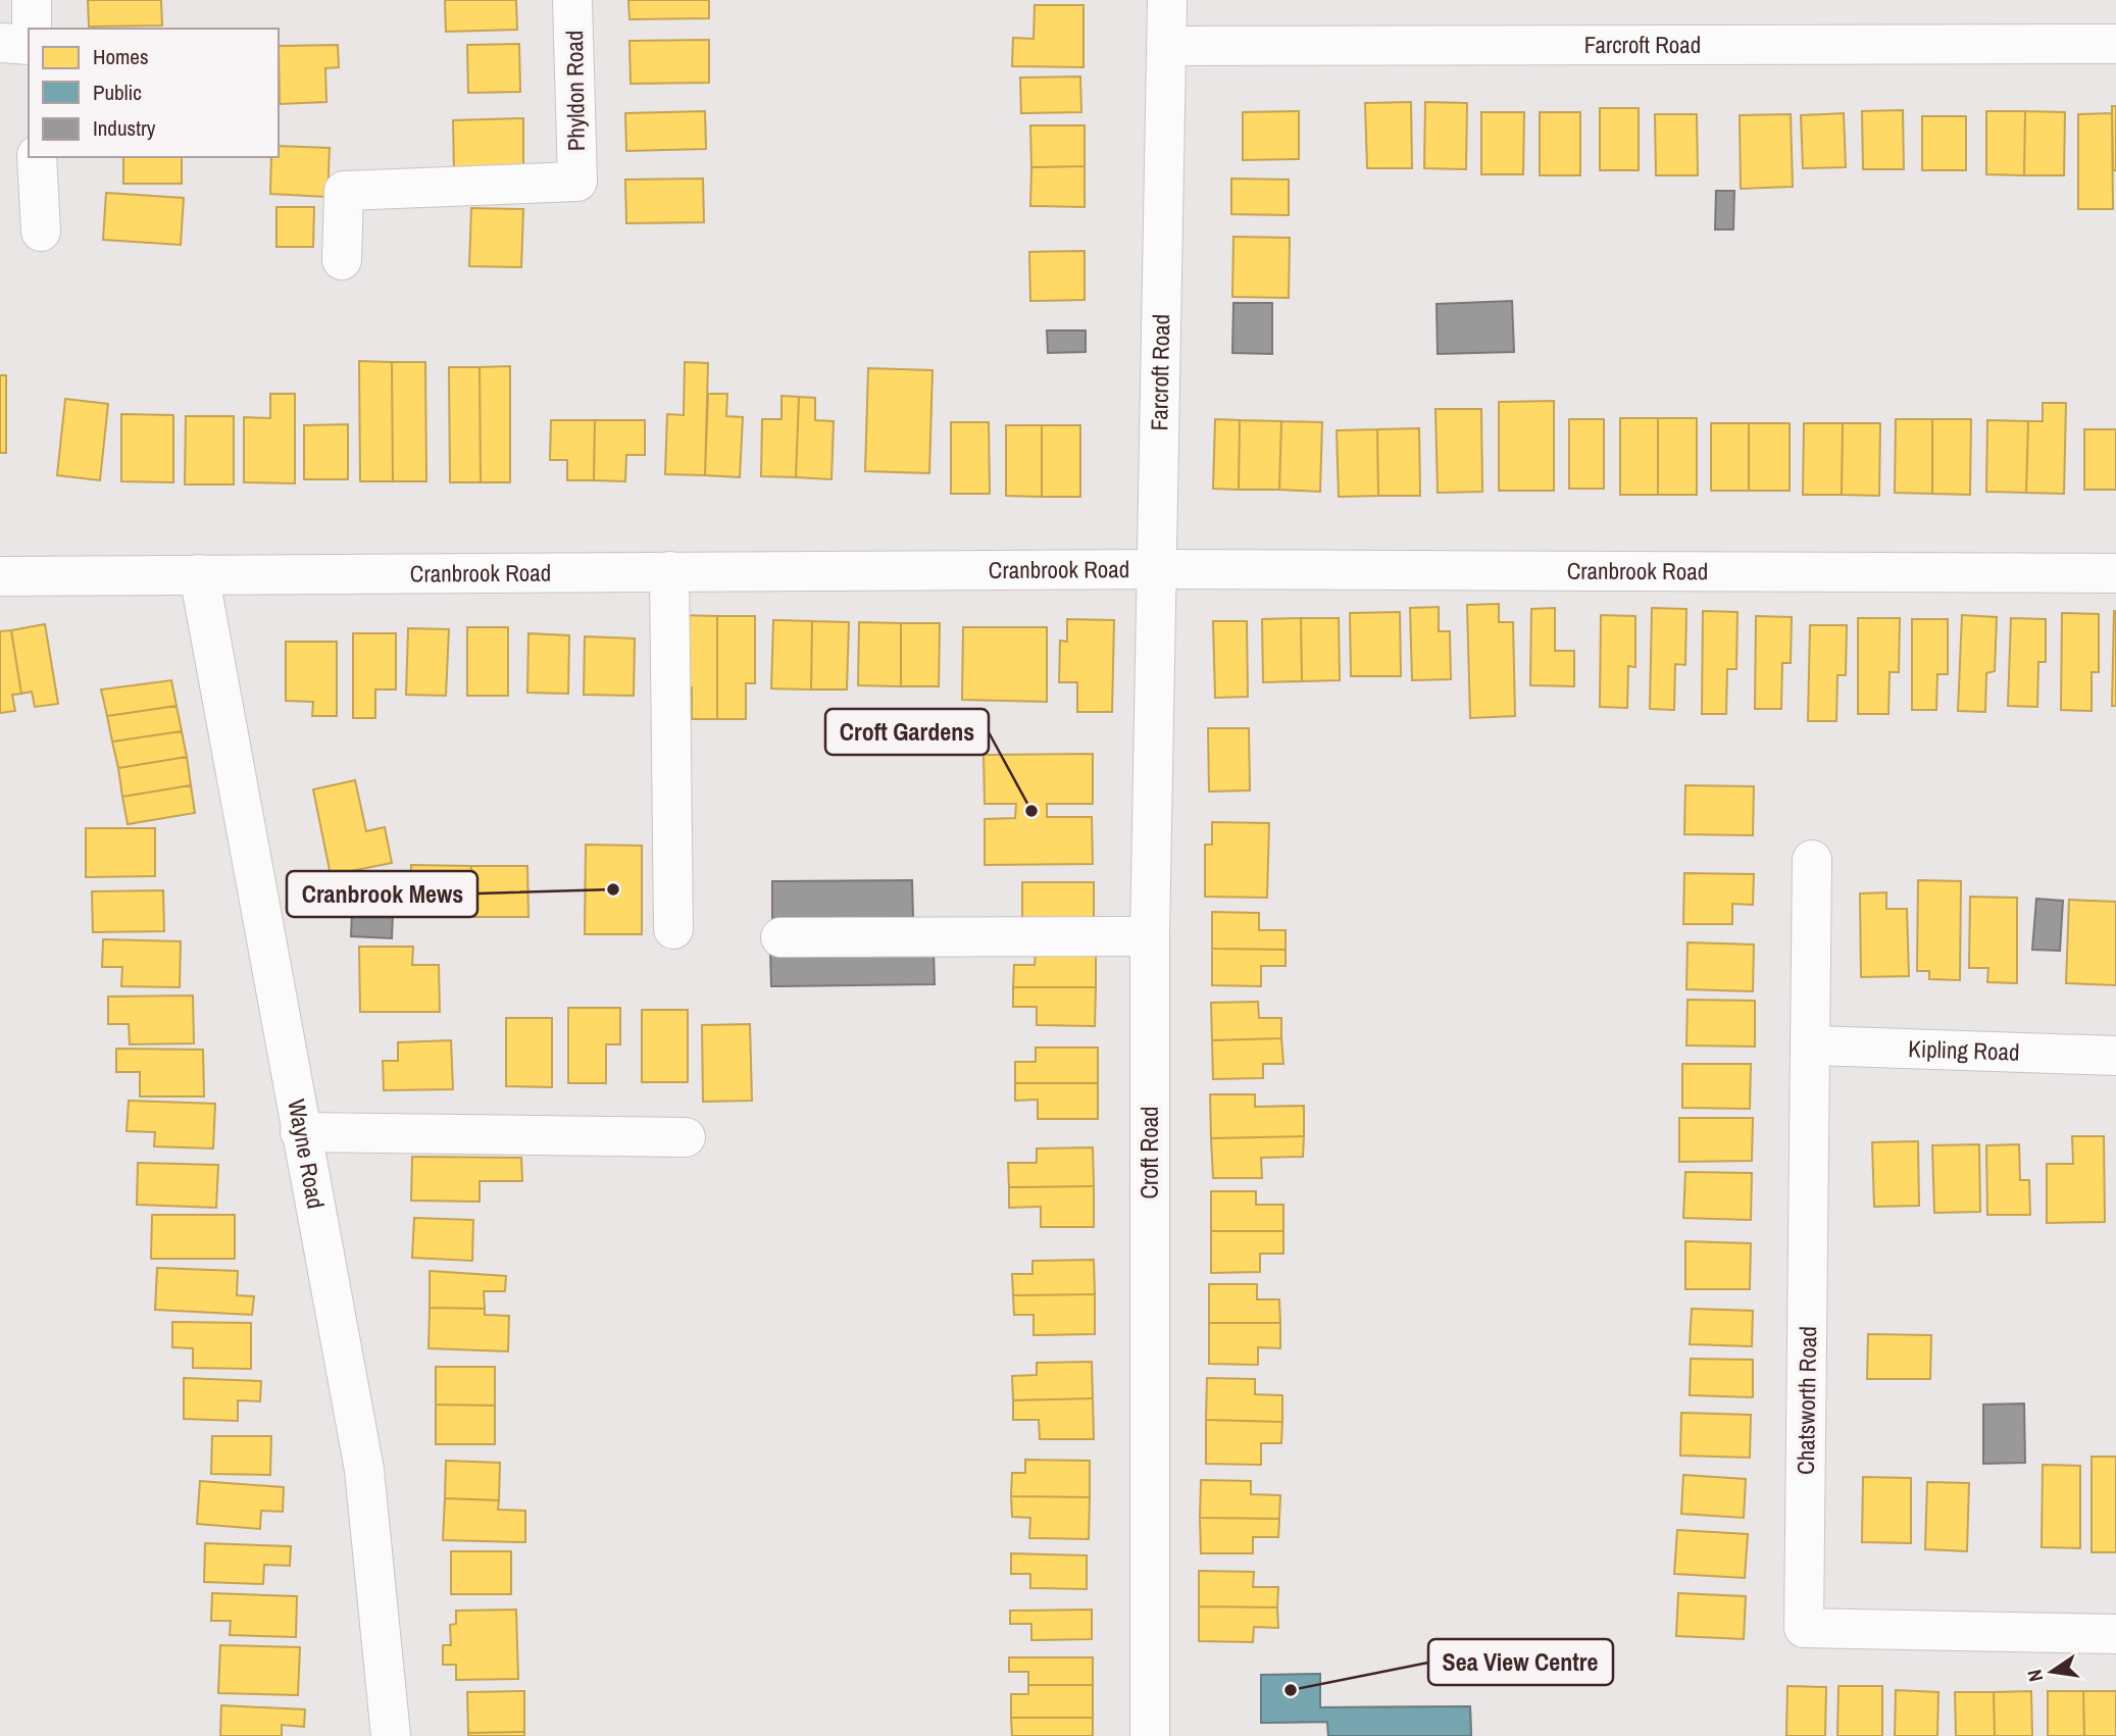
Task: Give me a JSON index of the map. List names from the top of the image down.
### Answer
{
  "streets": {
    "street": [
      "Farcroft Road",
      "Phyldon Road",
      "Cranbrook Road",
      "Kipling Road",
      "Croft Road",
      "Wayne Road",
      "Chatsworth Road"
    ]
  },
  "crossings": [
    ["Farcroft Road", "Cranbrook Road"],
    ["Farcroft Road", "Croft Road"],
    ["Cranbrook Road", "Croft Road"],
    ["Cranbrook Road", "Wayne Road"],
    ["Kipling Road", "Chatsworth Road"]
  ],
  "places": ["Croft Gardens", "Cranbrook Mews", "Sea View Centre"],
  "legend": ["Homes", "Public", "Industry"],
  "north": "left"
}
